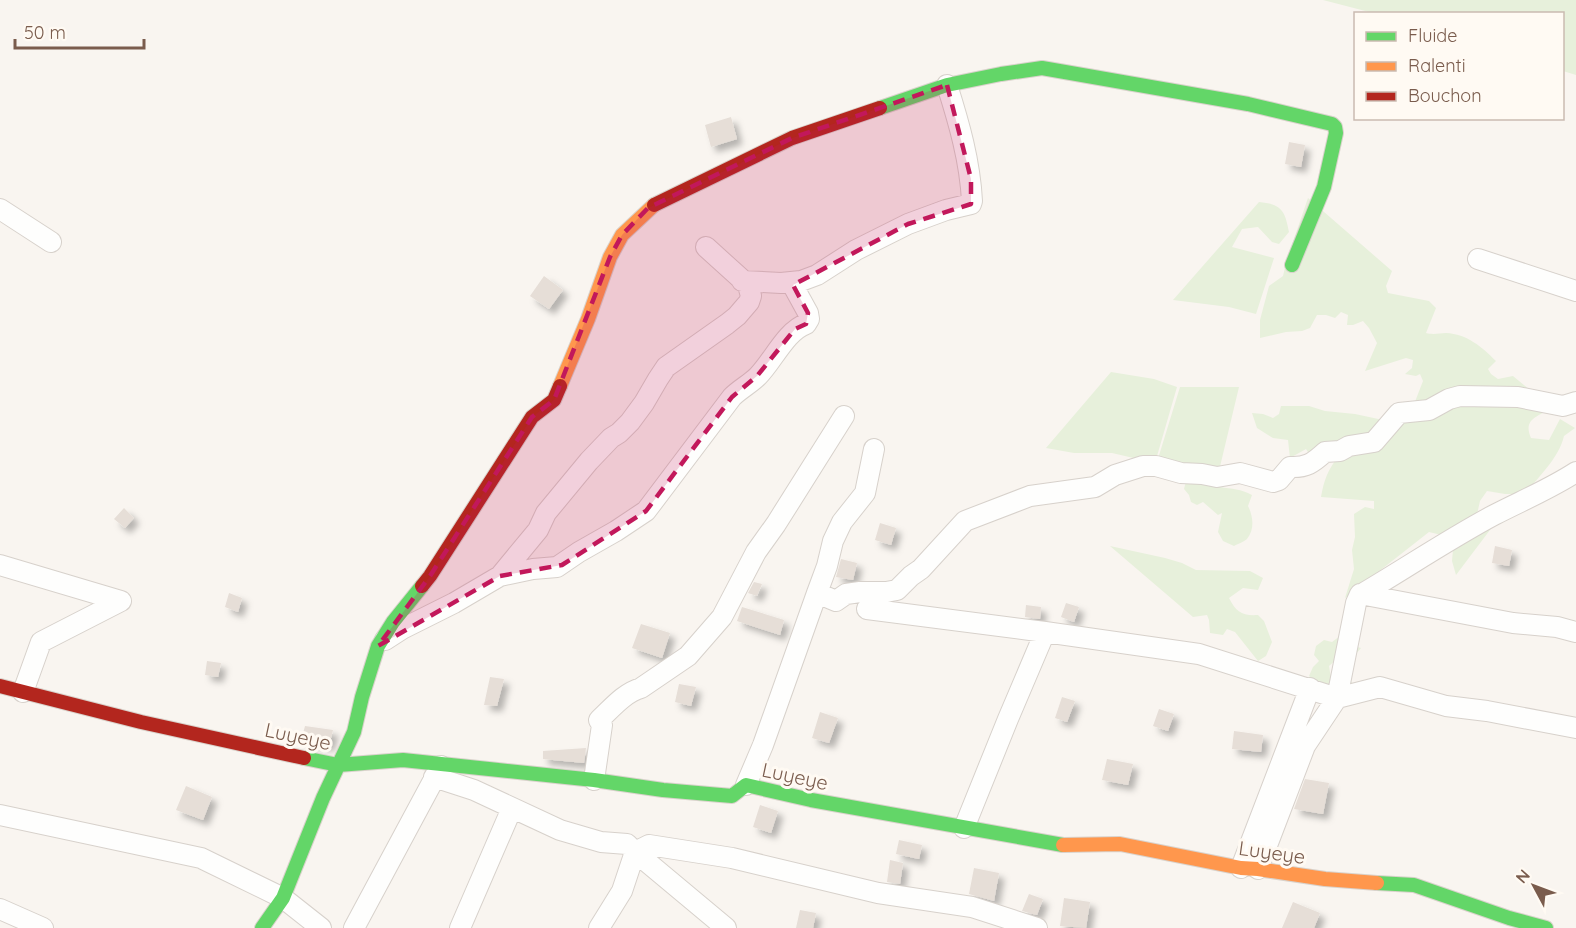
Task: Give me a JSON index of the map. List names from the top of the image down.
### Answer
{
  "streets": {
    "street": ["Luyeye"]
  },
  "legend": ["Fluide", "Ralenti", "Bouchon"],
  "scale_bar": "50 m",
  "north": "top left"
}
